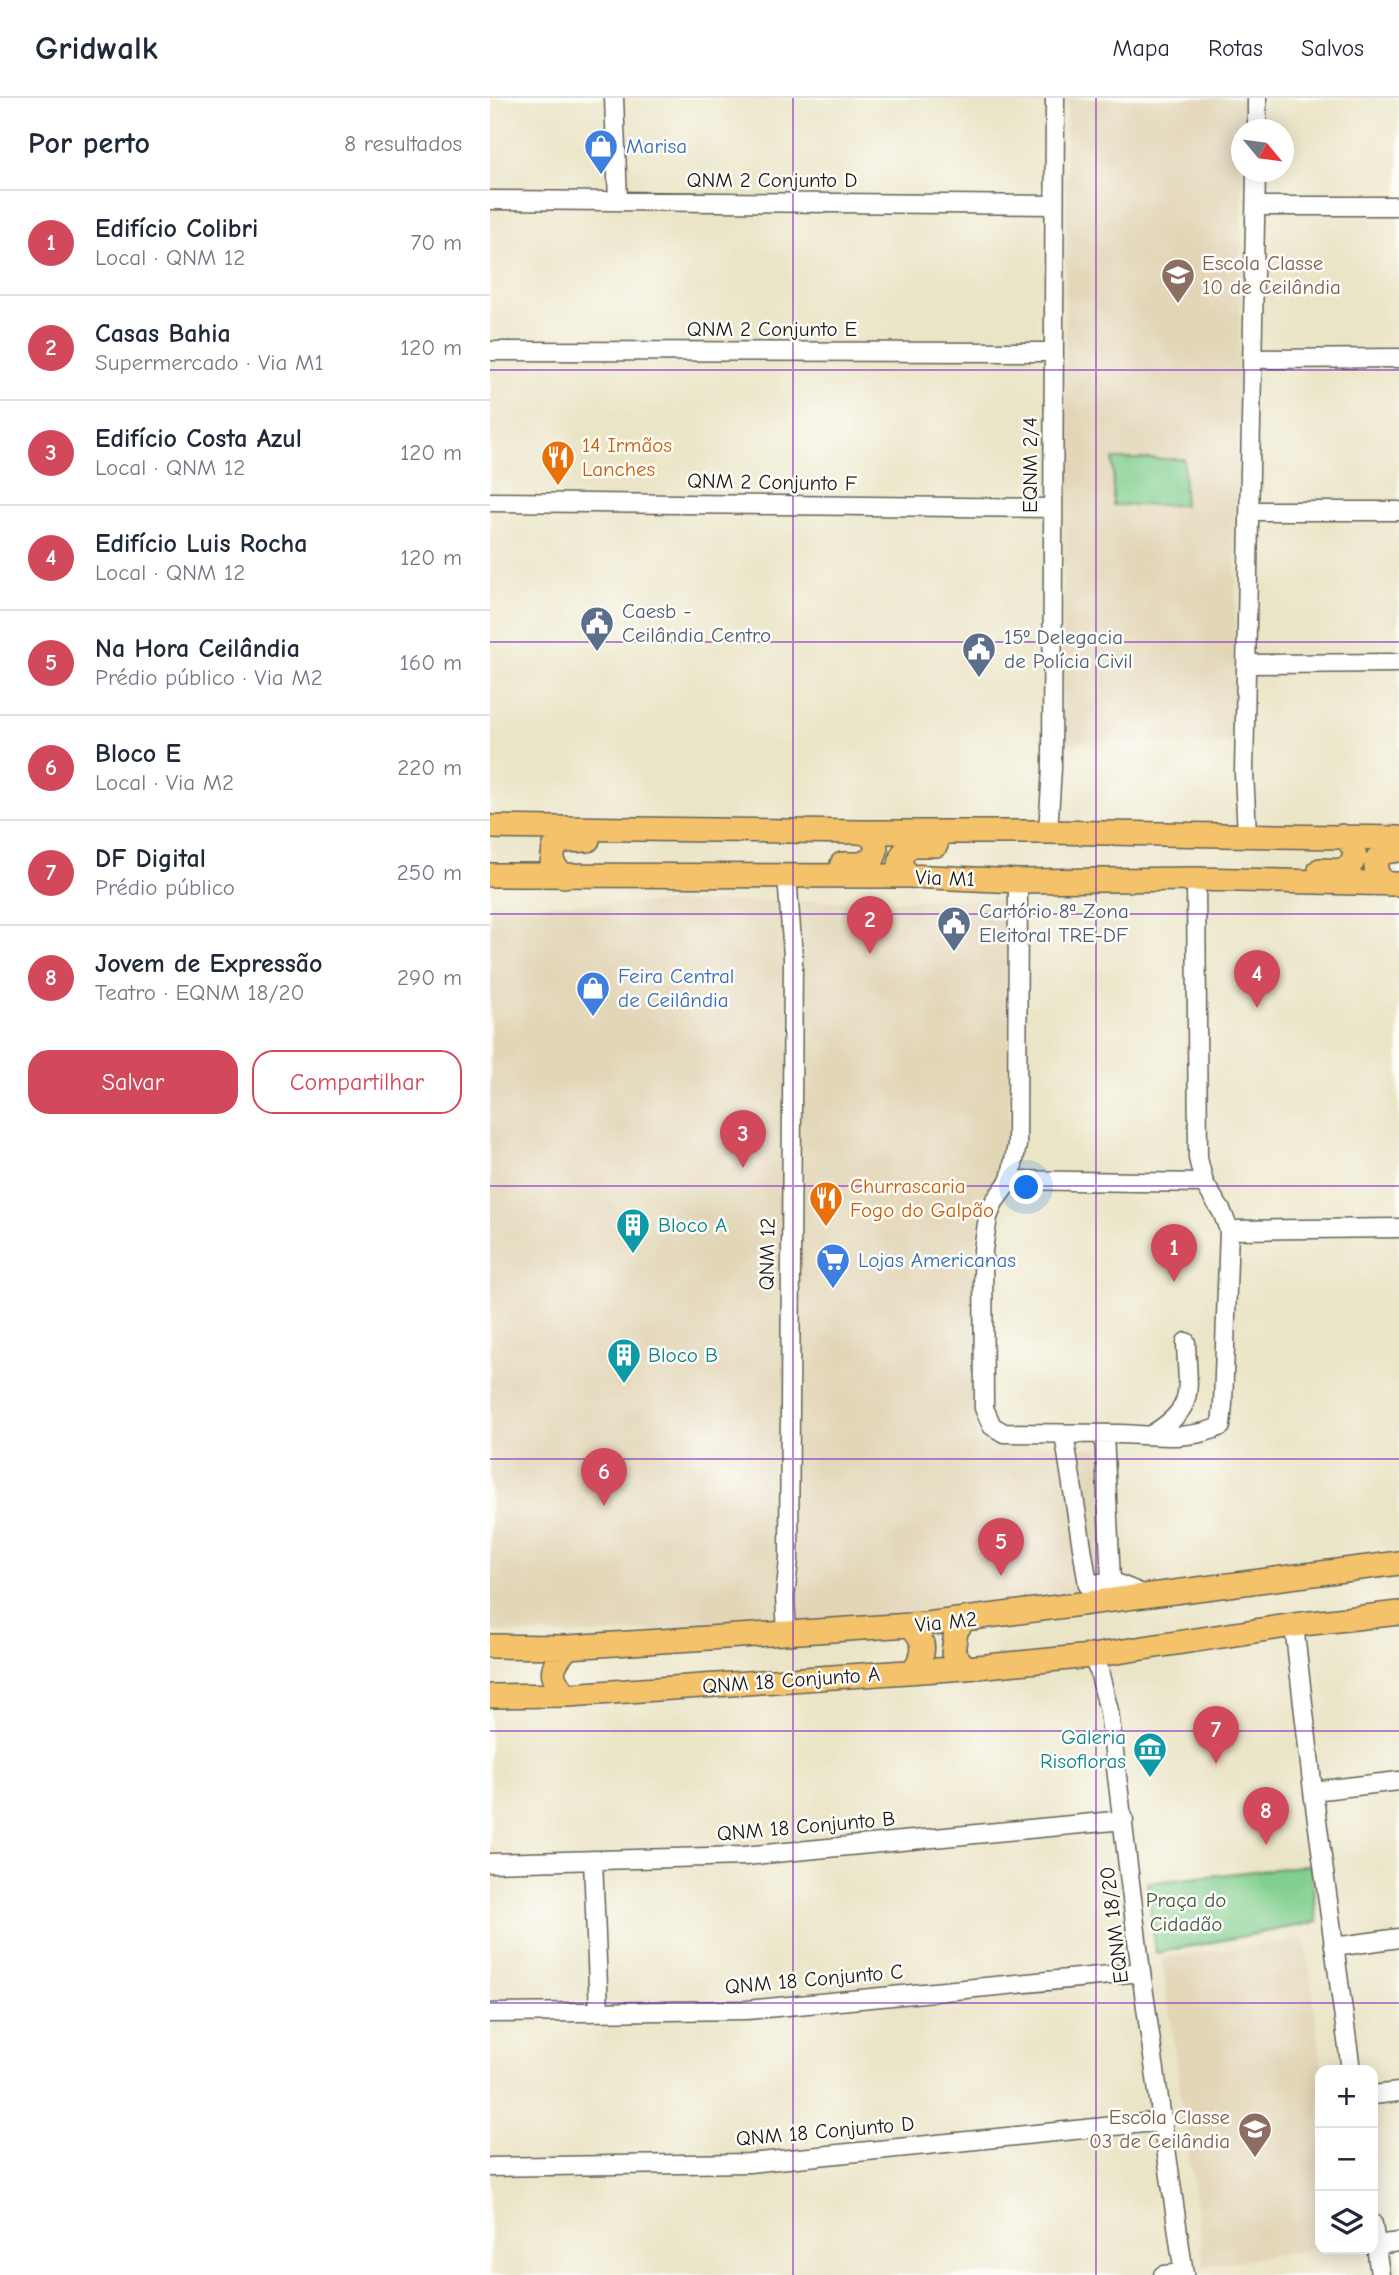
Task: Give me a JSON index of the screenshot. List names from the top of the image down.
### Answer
{
  "streets": {
    "main road": ["Via M1", "Via M2", "QNM 18 Conjunto A"],
    "street": [
      "QNM 2 Conjunto D",
      "QNM 2 Conjunto E",
      "EQNM 2/4",
      "QNM 2 Conjunto F",
      "QNM 12",
      "QNM 18 Conjunto B",
      "EQNM 18/20",
      "QNM 18 Conjunto C",
      "QNM 18 Conjunto D"
    ]
  },
  "crossings": [
    ["QNM 2 Conjunto D", "EQNM 2/4"],
    ["QNM 2 Conjunto E", "EQNM 2/4"],
    ["EQNM 2/4", "QNM 2 Conjunto F"],
    ["Via M1", "QNM 12"],
    ["QNM 12", "Via M2"],
    ["QNM 18 Conjunto A", "EQNM 18/20"],
    ["QNM 18 Conjunto B", "EQNM 18/20"],
    ["EQNM 18/20", "QNM 18 Conjunto C"],
    ["EQNM 18/20", "QNM 18 Conjunto D"]
  ],
  "parks": ["Praça do Cidadão"],
  "places": {
    "shop": ["Marisa", "Feira Central de Ceilândia"],
    "school or university": ["Escola Classe 10 de Ceilândia", "Escola Classe 03 de Ceilândia"],
    "restaurant": ["14 Irmãos Lanches", "Churrascaria Fogo do Galpão"],
    "public building": ["Caesb - Ceilândia Centro", "15º Delegacia de Polícia Civil", "Cartório 8ª Zona Eleitoral TRE-DF"],
    "building": ["Bloco A", "Bloco B"],
    "supermarket": ["Lojas Americanas"],
    "museum": ["Galeria Risofloras"]
  },
  "north": "bottom right",
  "page": {
    "header": "Gridwalk",
    "nav": ["Mapa", "Rotas", "Salvos"],
    "heading": ["Por perto", "8 resultados"],
    "list": [
      {
        "mark": "1",
        "name": "Edifício Colibri",
        "note": "Local · QNM 12",
        "value": "70 m"
      },
      {
        "mark": "2",
        "name": "Casas Bahia",
        "note": "Supermercado · Via M1",
        "value": "120 m"
      },
      {
        "mark": "3",
        "name": "Edifício Costa Azul",
        "note": "Local · QNM 12",
        "value": "120 m"
      },
      {
        "mark": "4",
        "name": "Edifício Luis Rocha",
        "note": "Local · QNM 12",
        "value": "120 m"
      },
      {
        "mark": "5",
        "name": "Na Hora Ceilândia",
        "note": "Prédio público · Via M2",
        "value": "160 m"
      },
      {
        "mark": "6",
        "name": "Bloco E",
        "note": "Local · Via M2",
        "value": "220 m"
      },
      {
        "mark": "7",
        "name": "DF Digital",
        "note": "Prédio público",
        "value": "250 m"
      },
      {
        "mark": "8",
        "name": "Jovem de Expressão",
        "note": "Teatro · EQNM 18/20",
        "value": "290 m"
      }
    ],
    "pins": [
      "2",
      "4",
      "3",
      "1",
      "6",
      "5",
      "7",
      "8"
    ],
    "buttons": ["Salvar", "Compartilhar"],
    "map_buttons": ["+", "−"]
  }
}
